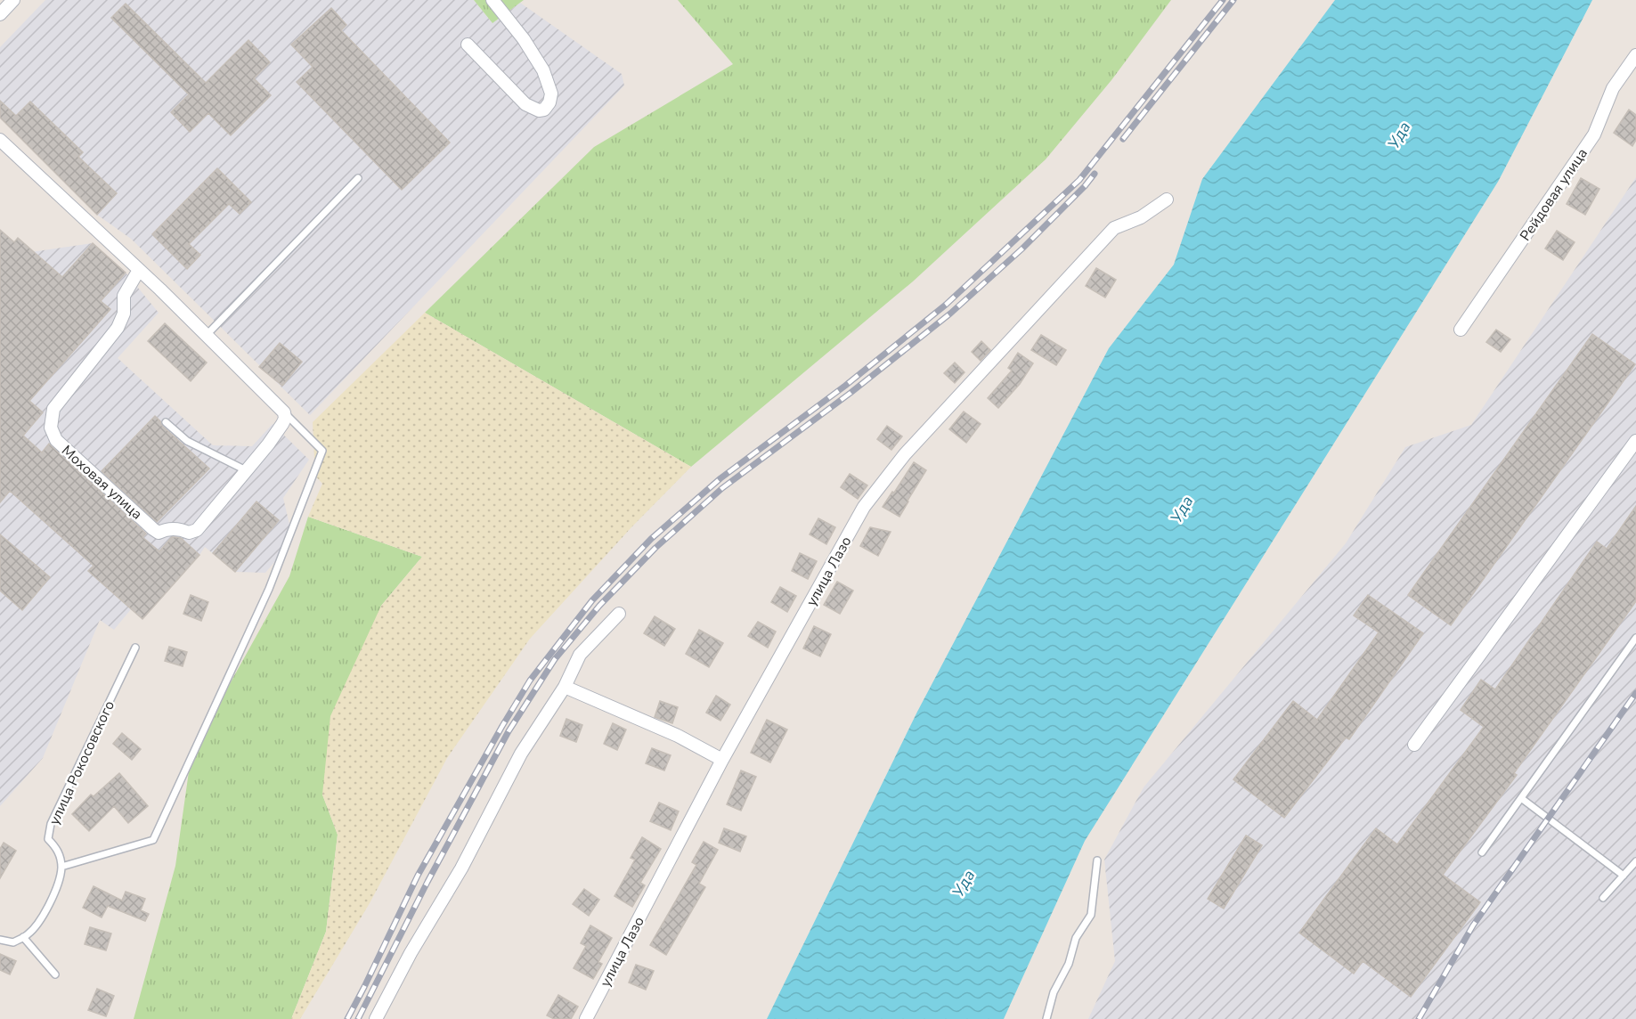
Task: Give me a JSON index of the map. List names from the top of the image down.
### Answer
{
  "streets": {
    "street": ["Рейдовая улица", "Моховая улица", "улица Лазо"],
    "lane": ["улица Рокосовского"]
  },
  "water": ["Уда"]
}
